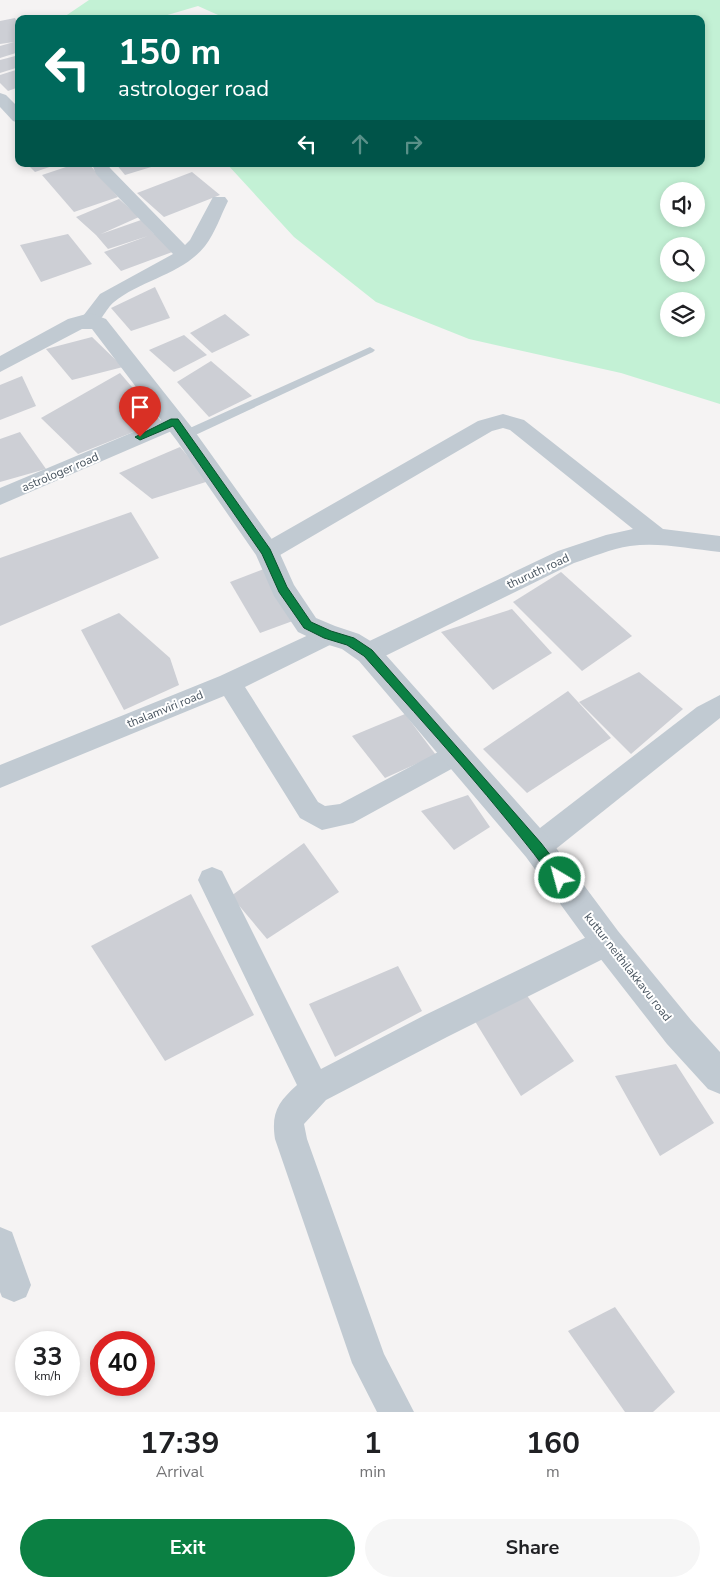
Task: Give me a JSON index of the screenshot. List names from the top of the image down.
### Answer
{
  "streets": {
    "street": [
      "astrologer road",
      "thuruth road",
      "thalamviri road",
      "kuttur neithilakkavu road"
    ]
  },
  "crossings": [
    ["astrologer road", "kuttur neithilakkavu road"],
    ["thuruth road", "kuttur neithilakkavu road"],
    ["thalamviri road", "kuttur neithilakkavu road"]
  ],
  "page": {
    "turn": ["150 m", "astrologer road"],
    "speed": "33 km/h",
    "limit": "40",
    "eta": [
      "17:39",
      "Arrival",
      "1",
      "min",
      "160",
      "m"
    ],
    "buttons": ["Exit", "Share"]
  }
}
